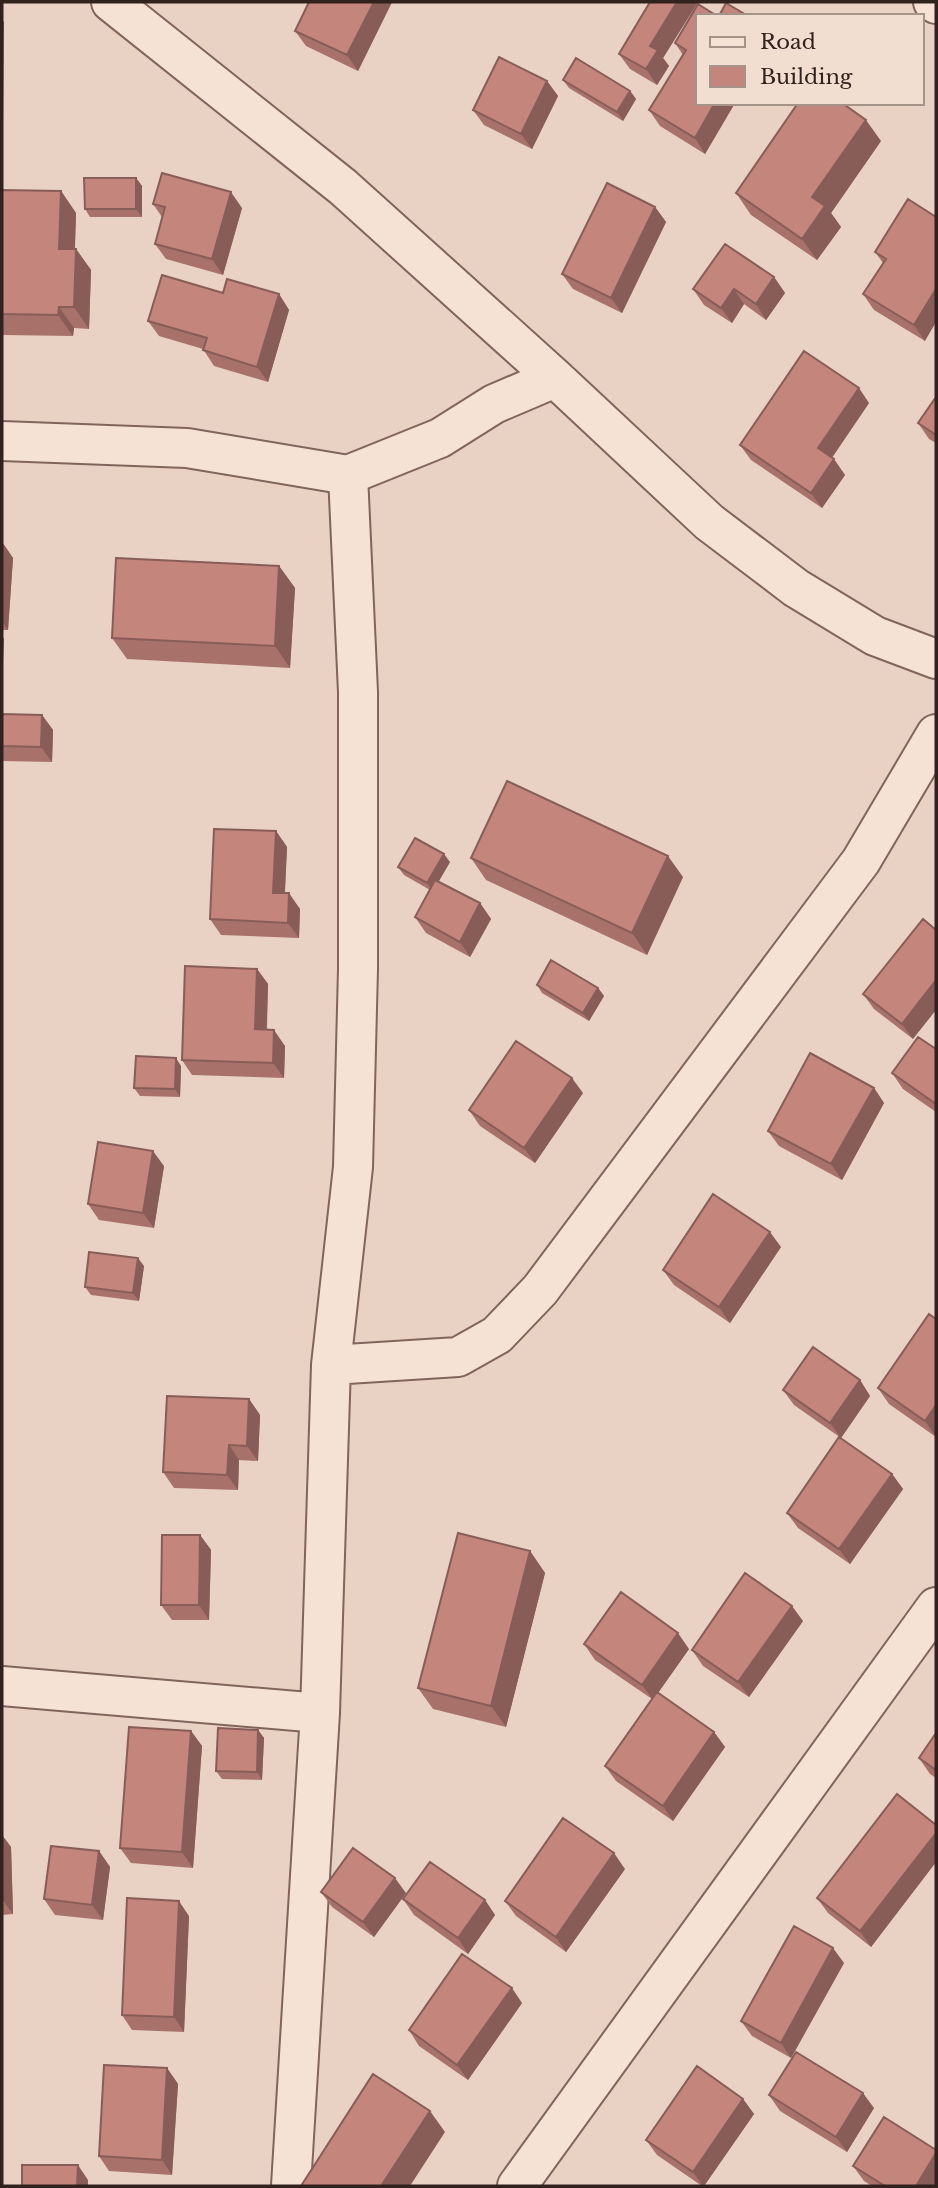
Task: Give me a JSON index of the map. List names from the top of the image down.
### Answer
{
  "legend": ["Road", "Building"]
}
